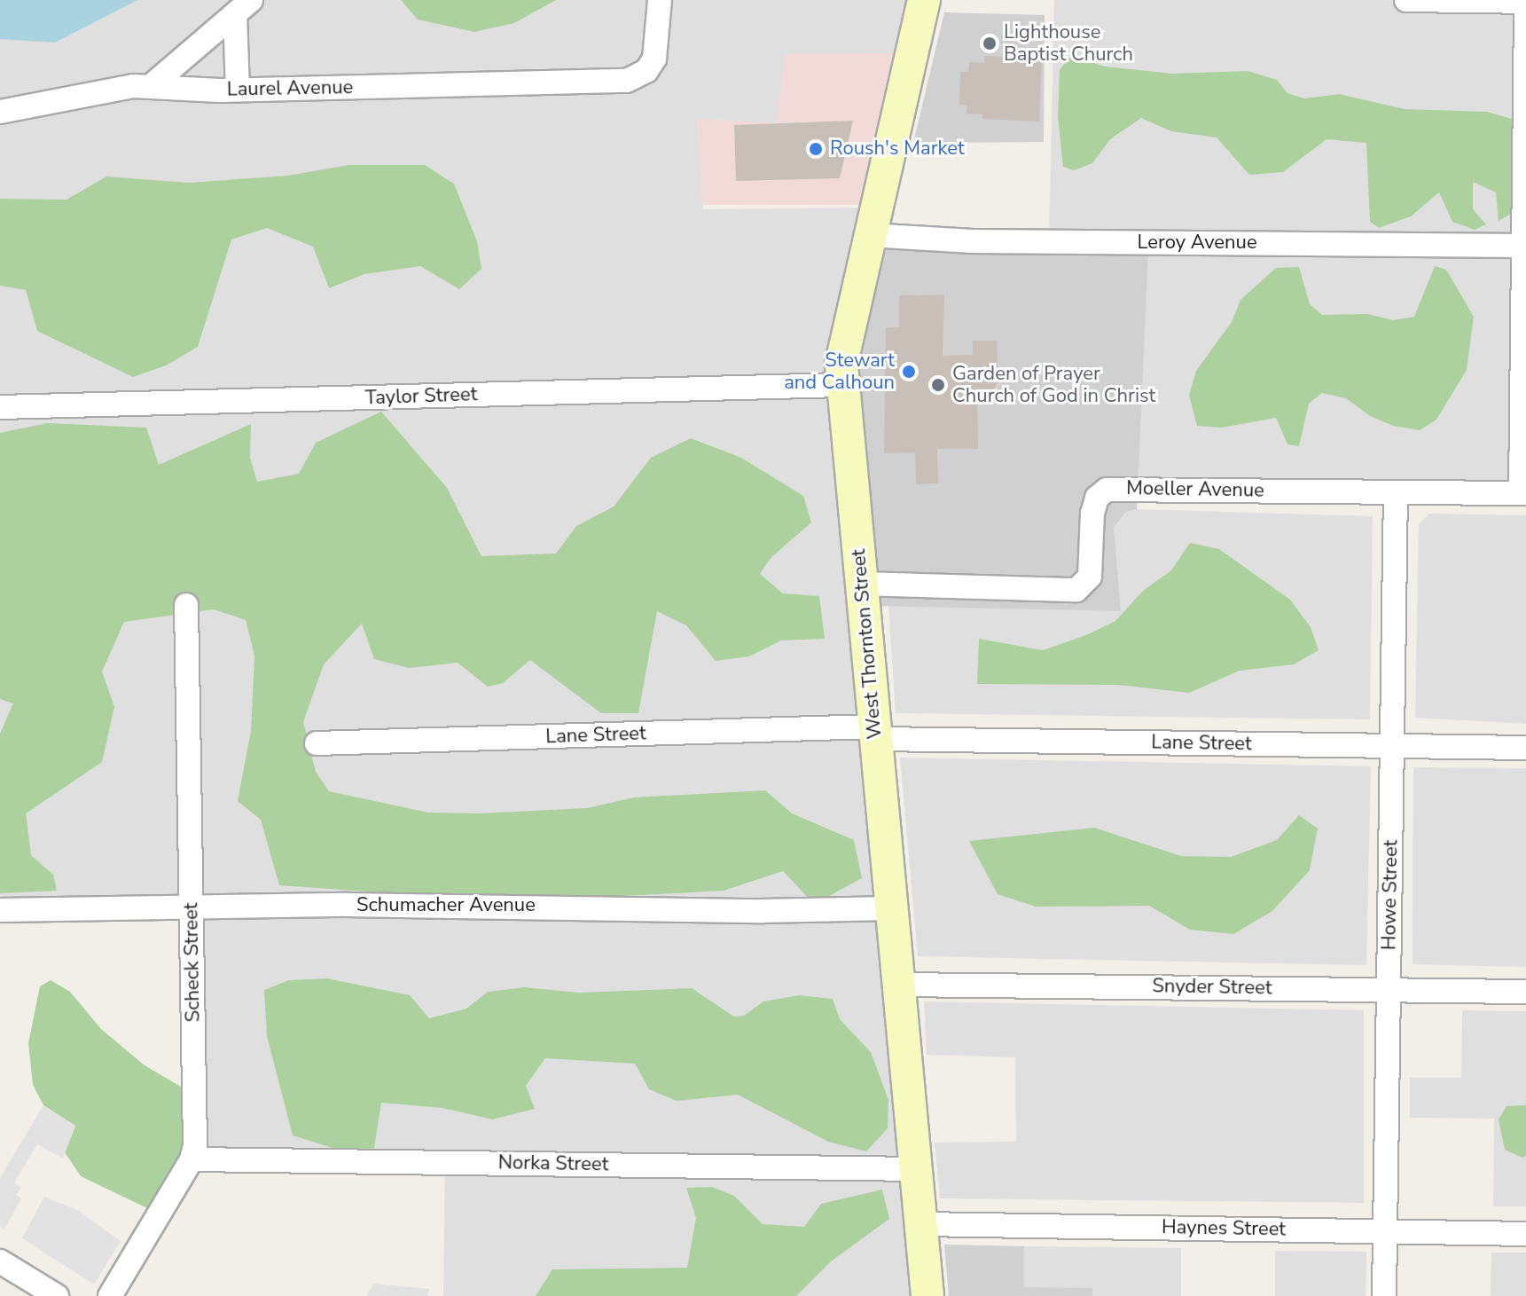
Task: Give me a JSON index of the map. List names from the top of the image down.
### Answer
{
  "streets": {
    "main road": ["West Thornton Street"],
    "street": [
      "Laurel Avenue",
      "Leroy Avenue",
      "Taylor Street",
      "Moeller Avenue",
      "Lane Street",
      "Howe Street",
      "Schumacher Avenue",
      "Scheck Street",
      "Snyder Street",
      "Norka Street",
      "Haynes Street"
    ]
  },
  "crossings": [
    ["Leroy Avenue", "West Thornton Street"],
    ["Taylor Street", "West Thornton Street"],
    ["Moeller Avenue", "West Thornton Street"],
    ["Moeller Avenue", "Howe Street"],
    ["West Thornton Street", "Lane Street"],
    ["West Thornton Street", "Schumacher Avenue"],
    ["West Thornton Street", "Snyder Street"],
    ["West Thornton Street", "Norka Street"],
    ["West Thornton Street", "Haynes Street"],
    ["Lane Street", "Howe Street"],
    ["Howe Street", "Snyder Street"],
    ["Howe Street", "Haynes Street"],
    ["Schumacher Avenue", "Scheck Street"],
    ["Scheck Street", "Norka Street"]
  ],
  "places": [
    "Lighthouse Baptist Church",
    "Roush's Market",
    "Stewart and Calhoun",
    "Garden of Prayer Church of God in Christ"
  ]
}
